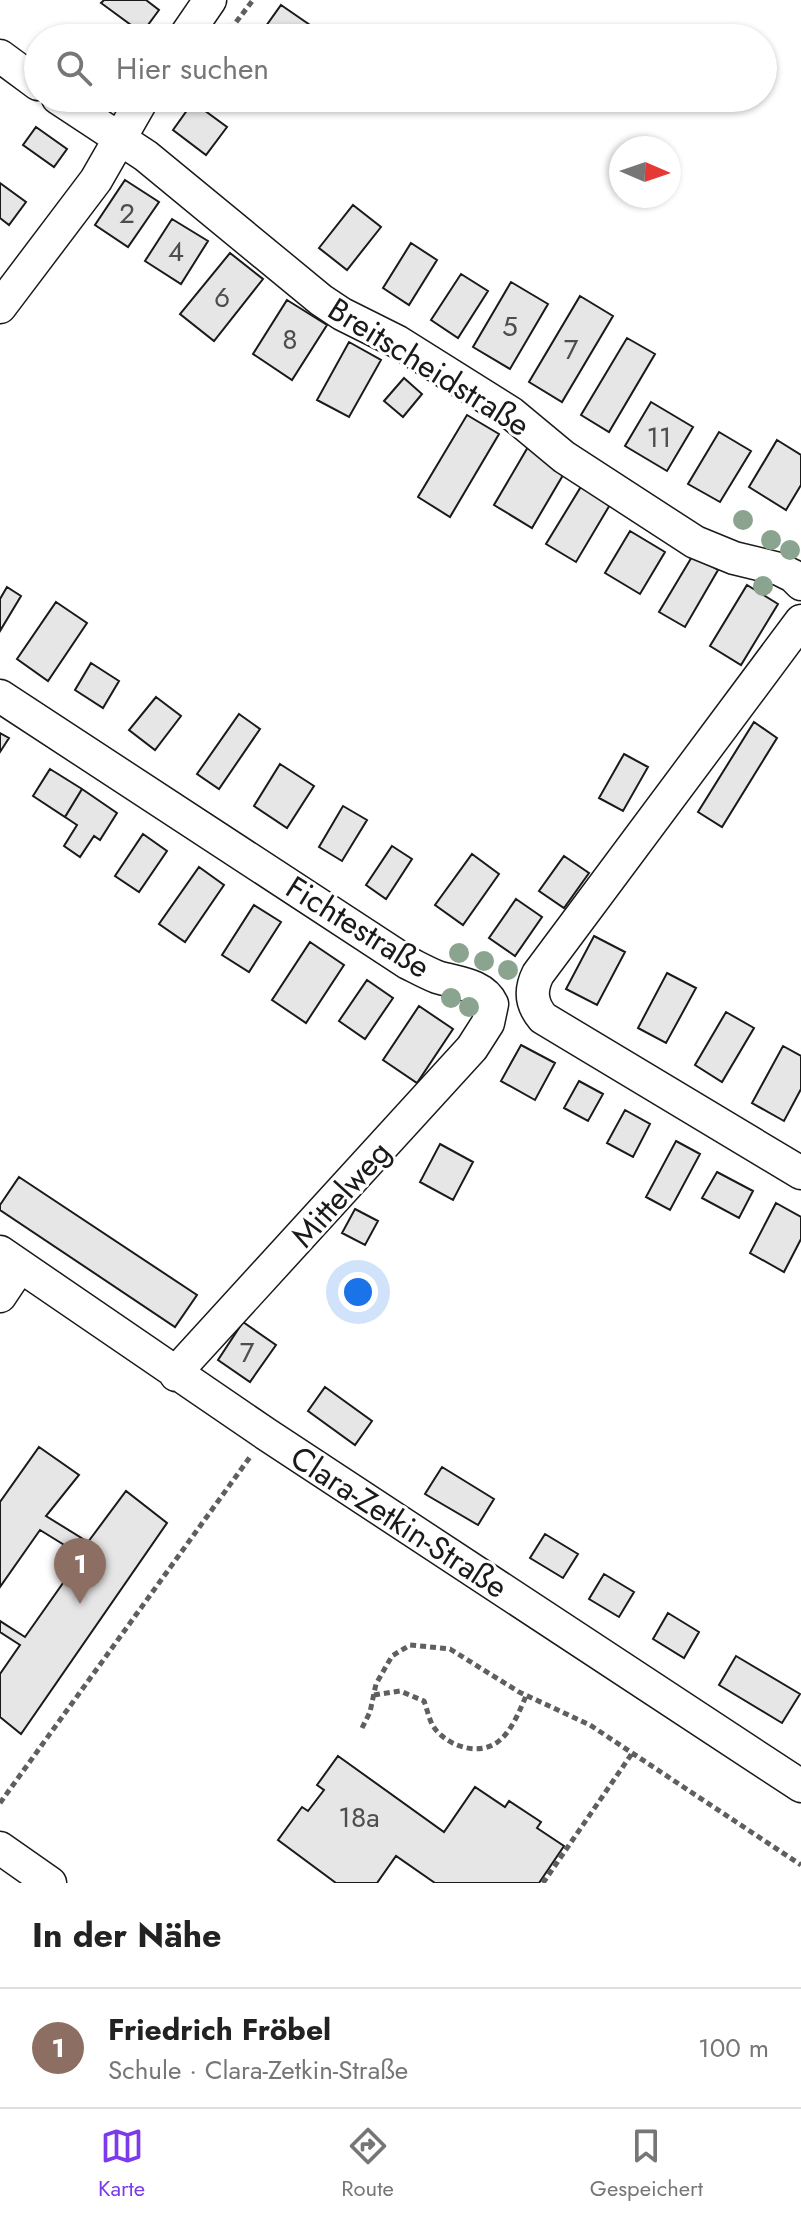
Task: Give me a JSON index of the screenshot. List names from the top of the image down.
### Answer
{
  "streets": {
    "street": [
      "Breitscheidstraße",
      "Fichtestraße",
      "Mittelweg",
      "Clara-Zetkin-Straße"
    ]
  },
  "crossings": [
    ["Fichtestraße", "Mittelweg"],
    ["Mittelweg", "Clara-Zetkin-Straße"]
  ],
  "house_numbers": [
    "2",
    "4",
    "6",
    "5",
    "8",
    "7",
    "11",
    "7",
    "18a"
  ],
  "north": "right",
  "page": {
    "search": "Hier suchen",
    "pins": "1",
    "heading": "In der Nähe",
    "list": [
      {
        "mark": "1",
        "name": "Friedrich Fröbel",
        "note": "Schule · Clara-Zetkin-Straße",
        "value": "100 m"
      }
    ],
    "nav": ["Karte", "Route", "Gespeichert"]
  }
}
